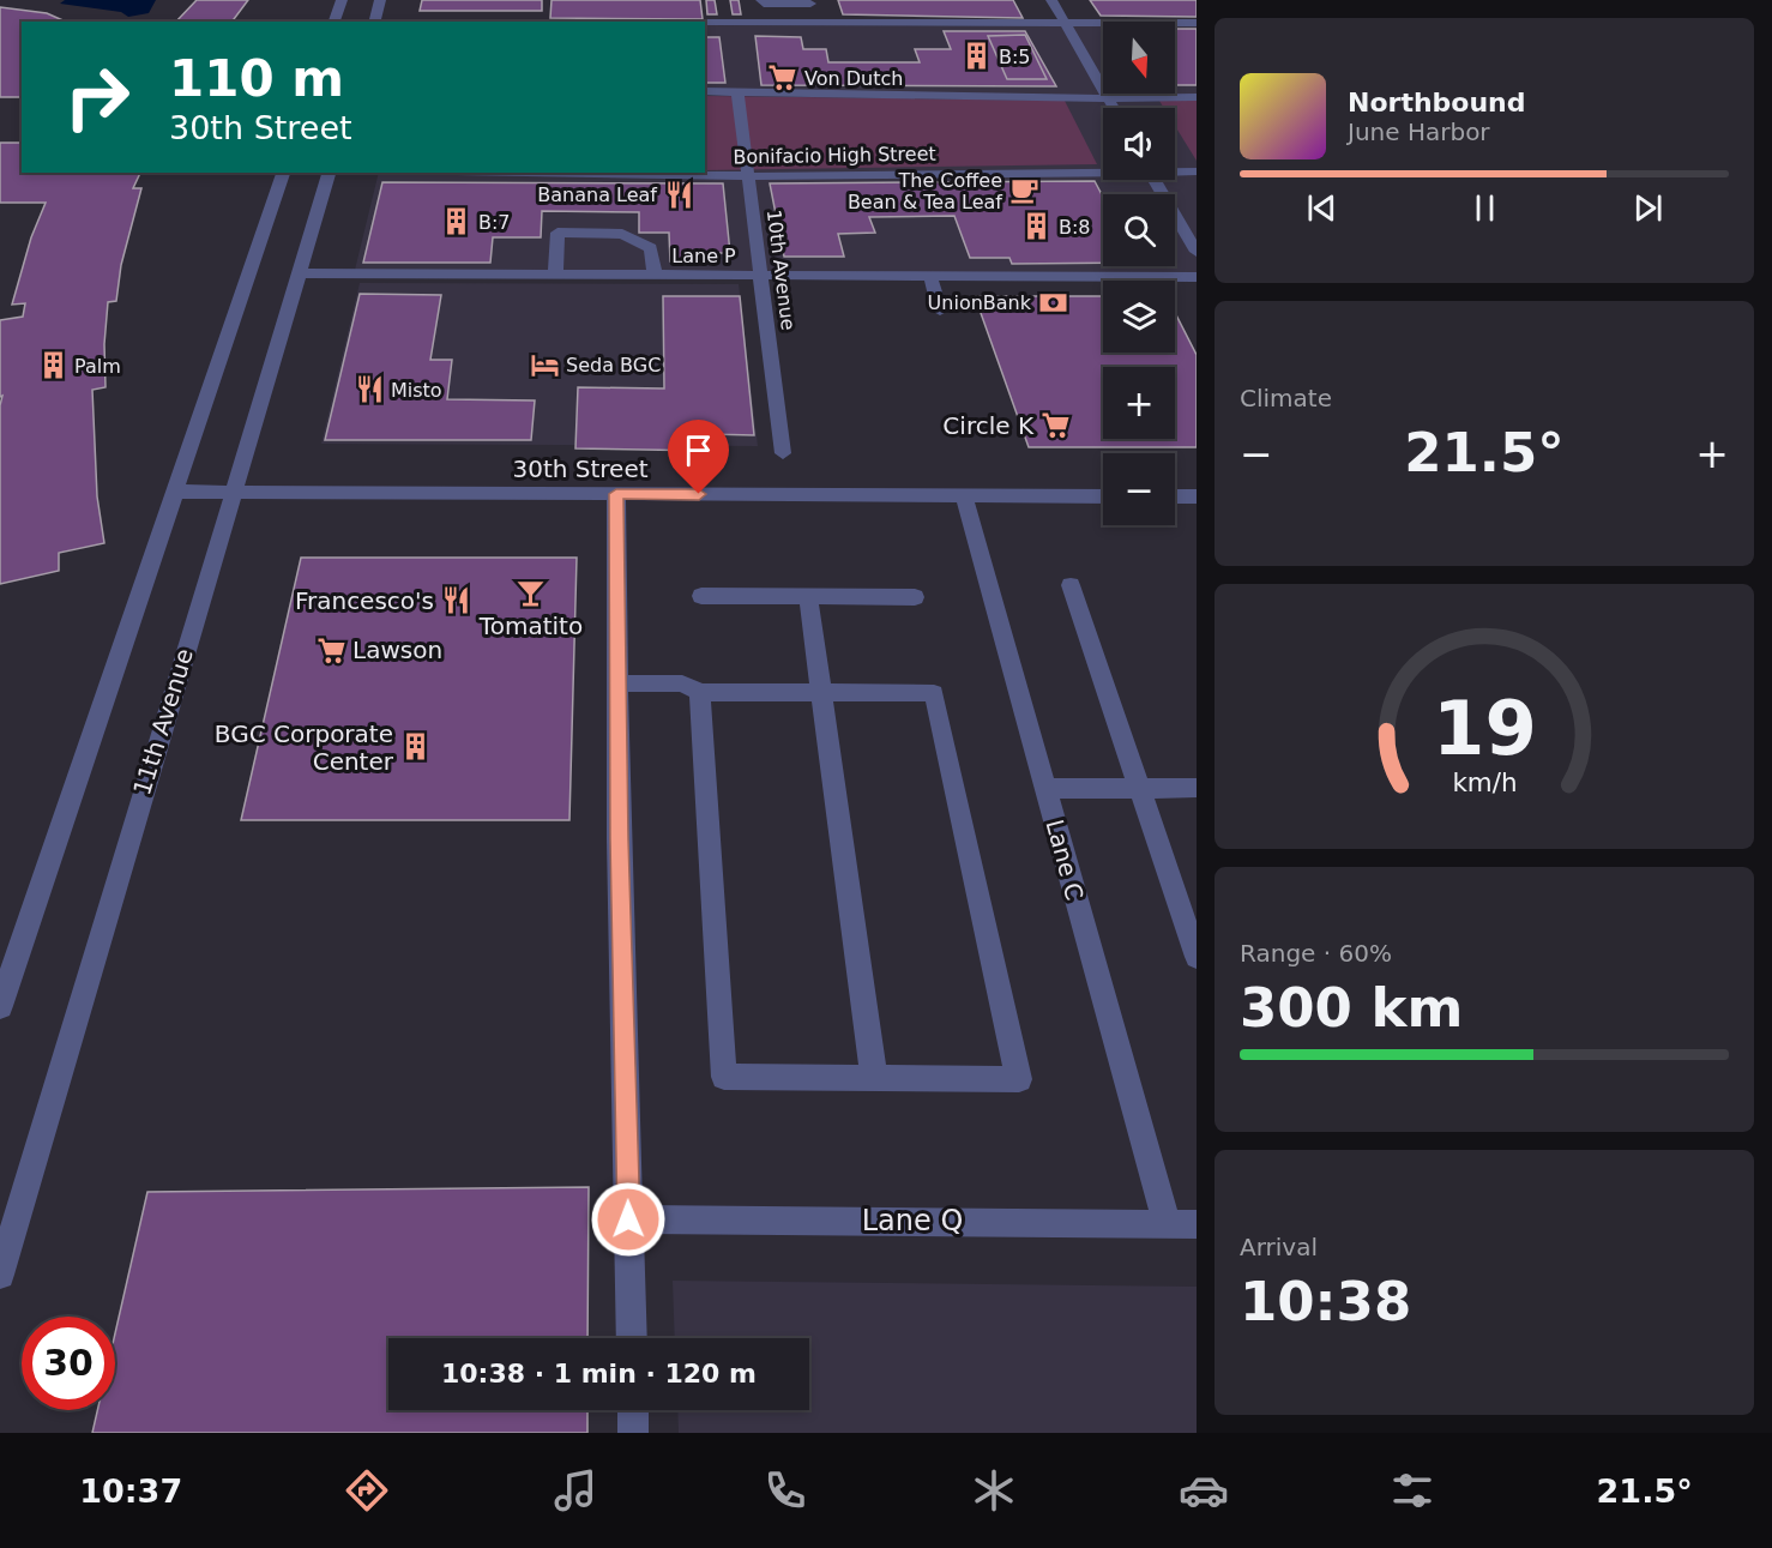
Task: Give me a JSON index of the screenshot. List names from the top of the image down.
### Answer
{
  "streets": {
    "street": [
      "Bonifacio High Street",
      "Lane P",
      "10th Avenue",
      "30th Street",
      "11th Avenue",
      "Lane C",
      "Lane Q"
    ]
  },
  "crossings": [
    ["Bonifacio High Street", "10th Avenue"],
    ["Lane P", "10th Avenue"],
    ["Lane P", "11th Avenue"],
    ["30th Street", "11th Avenue"],
    ["30th Street", "Lane C"],
    ["Lane C", "Lane Q"]
  ],
  "places": {
    "building": [
      "B:5",
      "B:7",
      "B:8",
      "Palm",
      "BGC Corporate Center"
    ],
    "supermarket": ["Von Dutch", "Circle K", "Lawson"],
    "cafe": ["The Coffee Bean & Tea Leaf"],
    "restaurant": ["Banana Leaf", "Misto", "Francesco's"],
    "bank": ["UnionBank"],
    "hotel": ["Seda BGC"],
    "bar": ["Tomatito"]
  },
  "north": "bottom",
  "page": {
    "map_buttons": ["+", "−"],
    "turn": ["110 m", "30th Street"],
    "song": ["Northbound", "June Harbor"],
    "tile": [
      "Climate",
      ["Range · 60%", "300 km"],
      ["Arrival", "10:38"]
    ],
    "heat": ["−", "21.5°", "+"],
    "limit": "30",
    "trip": "10:38 · 1 min · 120 m",
    "tabs": ["10:37", "21.5°"],
    "gauge": ["19", "km/h"]
  }
}
